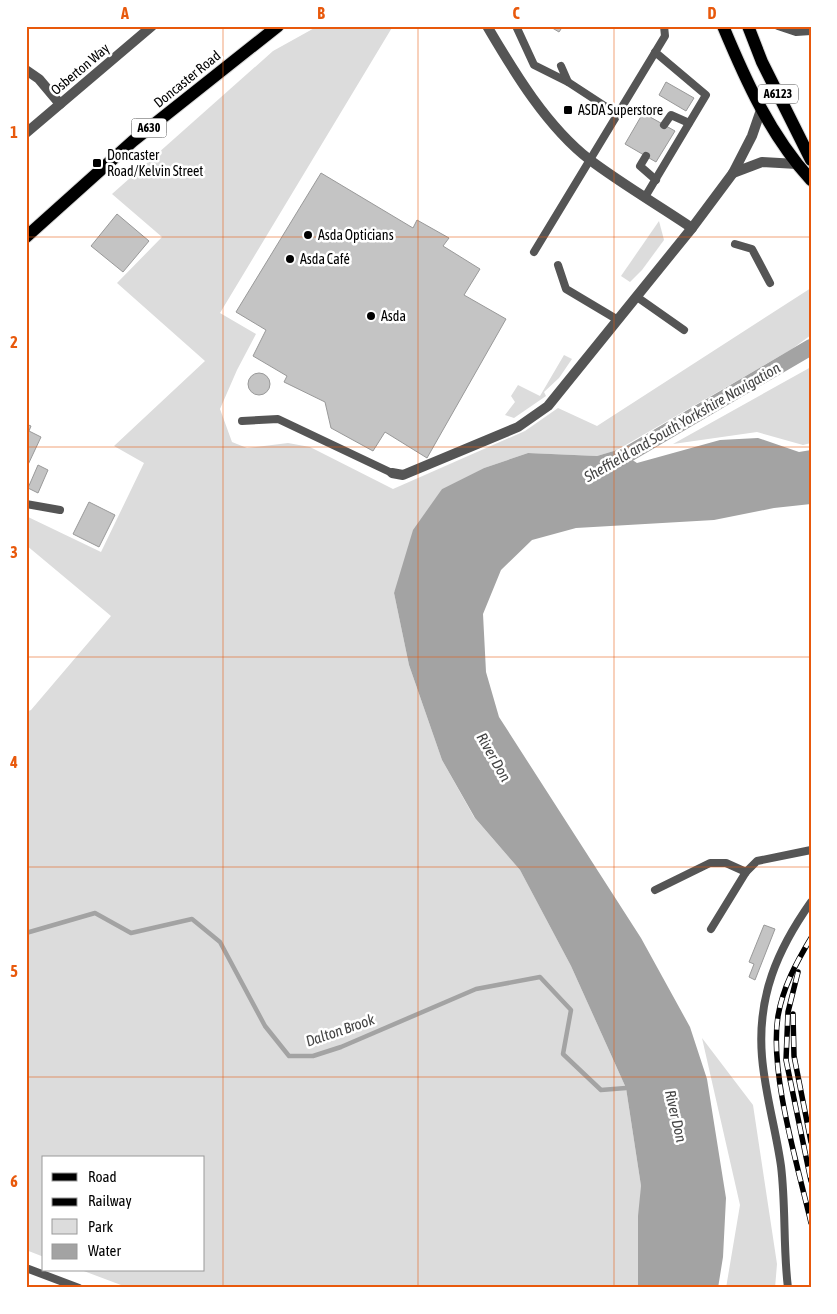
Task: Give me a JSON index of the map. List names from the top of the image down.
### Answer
{
  "streets": {
    "main road": ["Doncaster Road", "A6123", "A630"],
    "street": ["Osberton Way"]
  },
  "water": ["Sheffield and South Yorkshire Navigation", "River Don", "Dalton Brook"],
  "places": {
    "transit": ["ASDA Superstore", "Doncaster Road/Kelvin Street"],
    "other": ["Asda Opticians", "Asda Café", "Asda"]
  },
  "legend": [
    "Road",
    "Railway",
    "Park",
    "Water"
  ],
  "grid": {
    "columns": [
      "A",
      "B",
      "C",
      "D"
    ],
    "rows": [
      "1",
      "2",
      "3",
      "4",
      "5",
      "6"
    ]
  }
}
